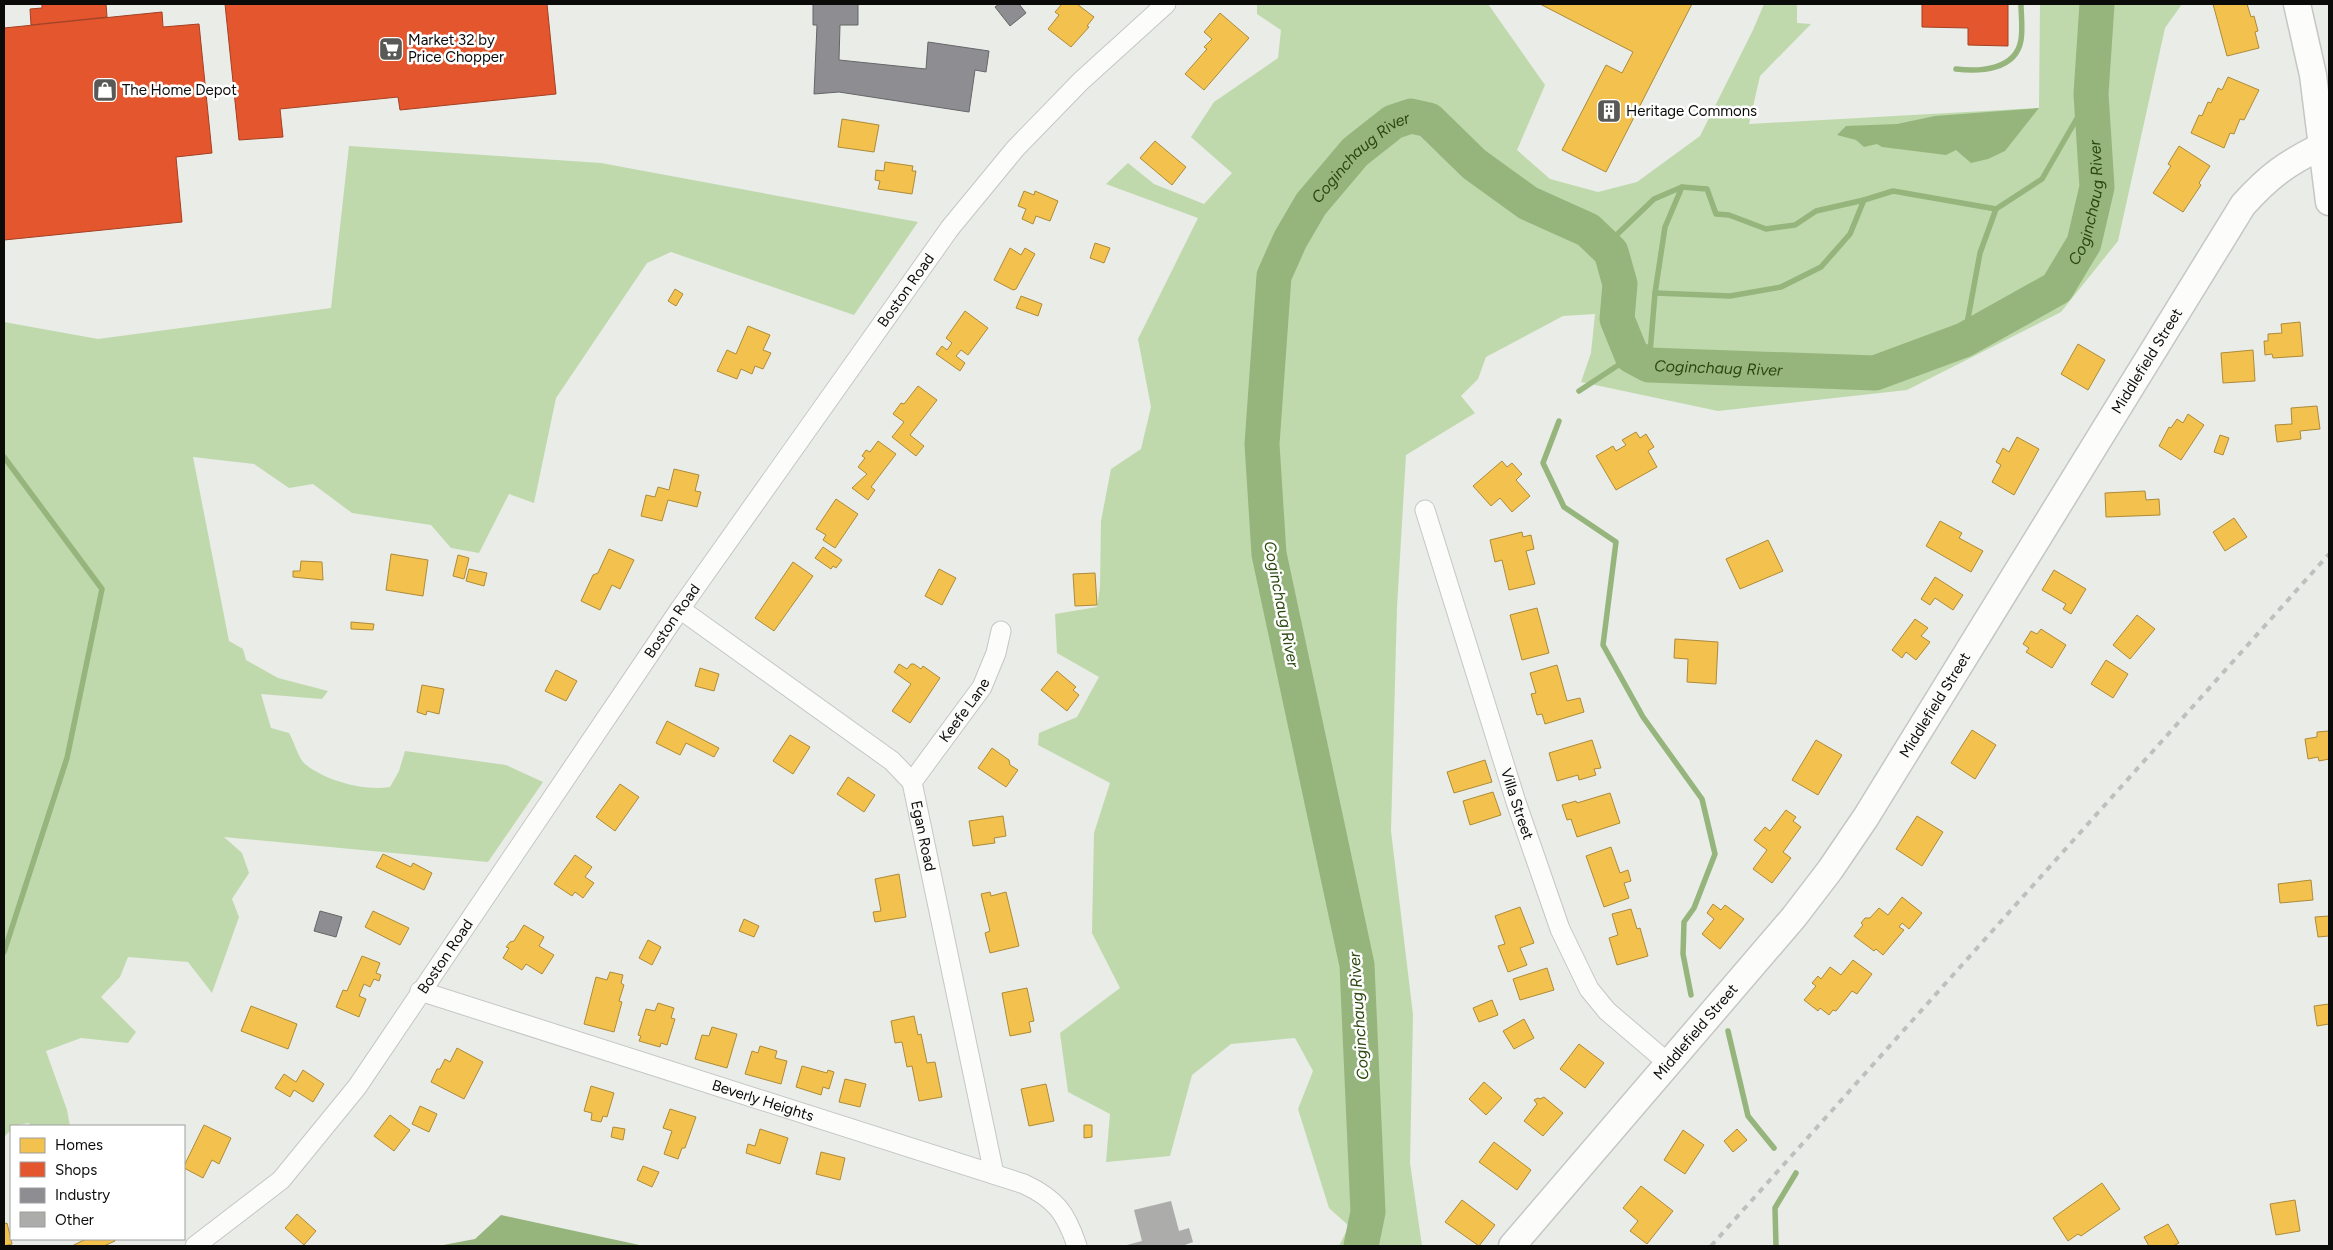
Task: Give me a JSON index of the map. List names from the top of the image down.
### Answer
{
  "streets": {
    "main road": ["Middlefield Street"],
    "street": [
      "Boston Road",
      "Keefe Lane",
      "Villa Street",
      "Egan Road",
      "Beverly Heights"
    ]
  },
  "crossings": [
    ["Boston Road", "Egan Road"],
    ["Boston Road", "Beverly Heights"],
    ["Middlefield Street", "Villa Street"],
    ["Keefe Lane", "Egan Road"],
    ["Egan Road", "Beverly Heights"]
  ],
  "water": ["Coginchaug River"],
  "places": {
    "supermarket": ["Market 32 by Price Chopper"],
    "shop": ["The Home Depot"],
    "building": ["Heritage Commons"]
  },
  "legend": [
    "Homes",
    "Shops",
    "Industry",
    "Other"
  ]
}
